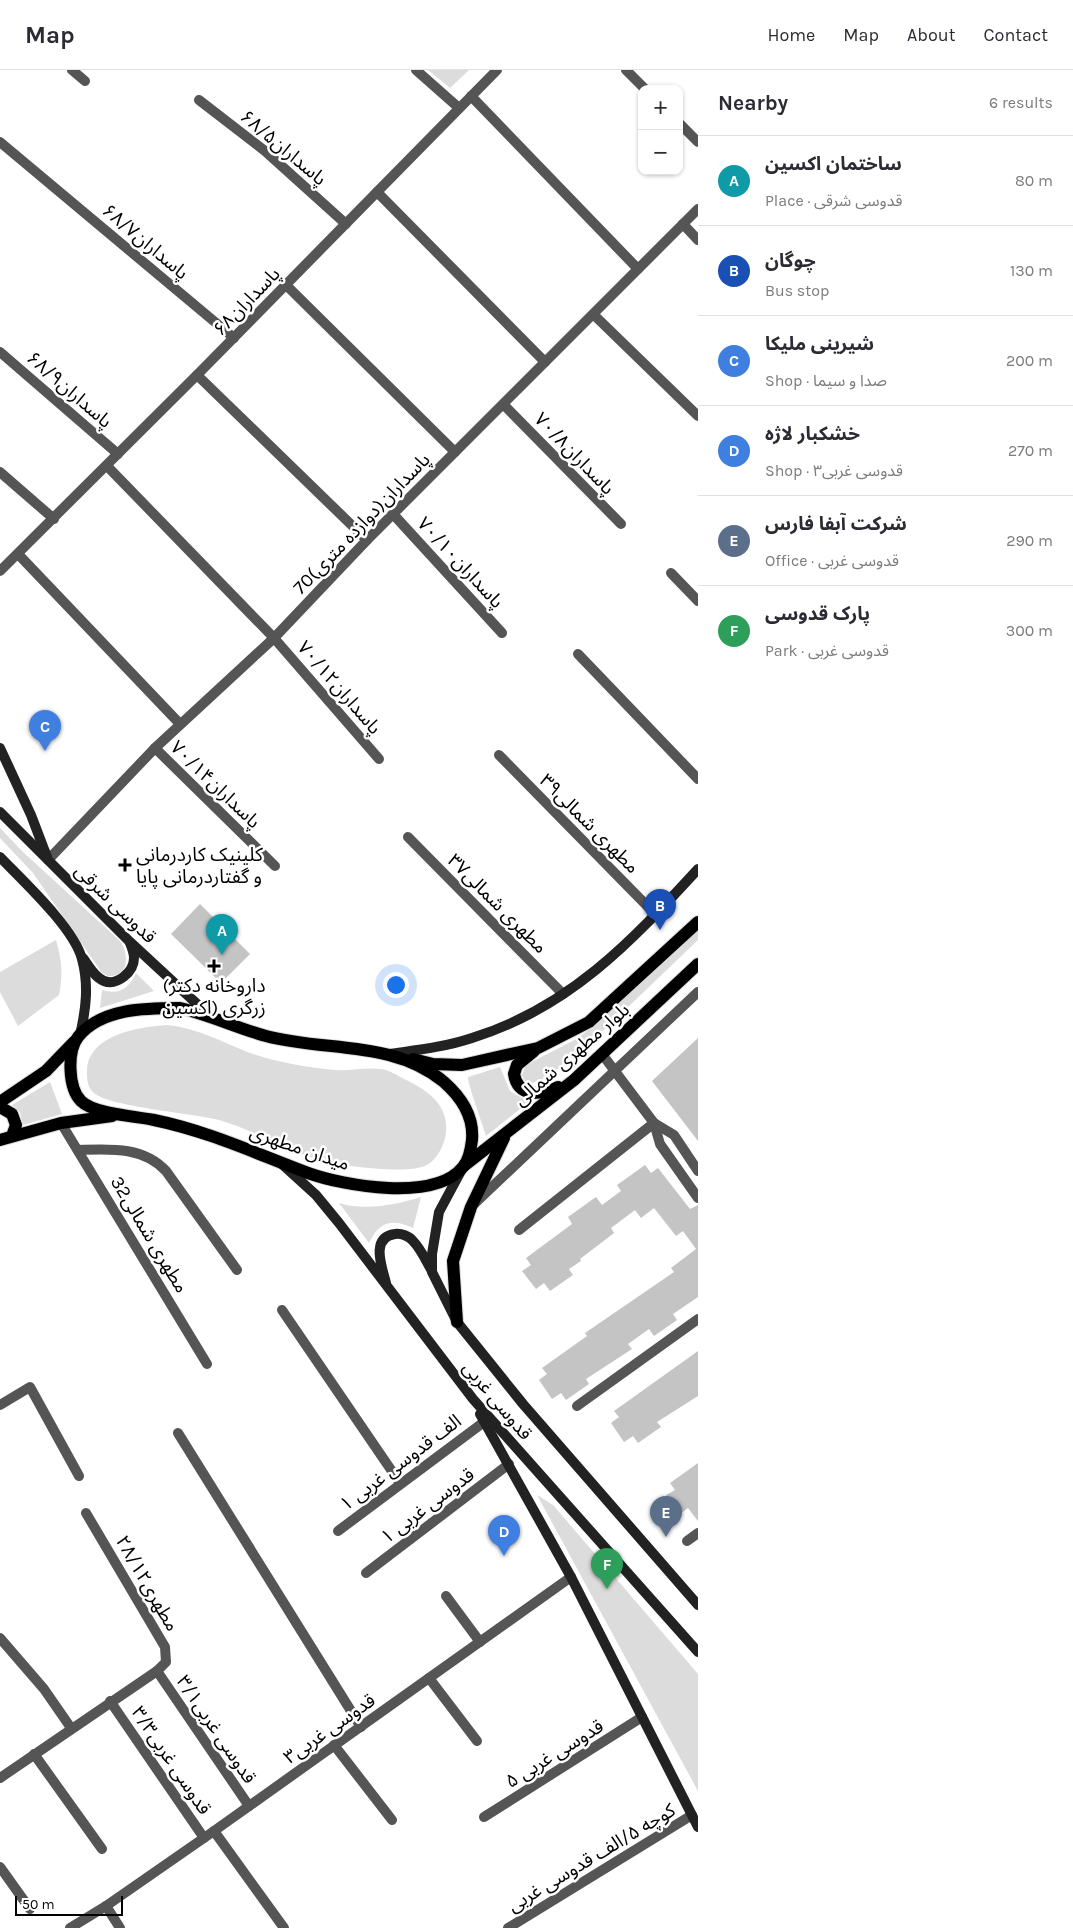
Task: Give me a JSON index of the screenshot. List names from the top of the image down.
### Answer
{
  "streets": {
    "main road": [
      "قدوسی شرقی",
      "بلوار مطهری شمالی",
      "میدان مطهری",
      "قدوسی غربی"
    ],
    "street": [
      "پاسداران۶۸/۵",
      "پاسداران۶۸/۷",
      "پاسداران۶۸",
      "پاسداران۶۸/۹",
      "پاسداران۷۰/۸",
      "70پاسداران(دوازده متری)",
      "پاسداران۷۰/۱۰",
      "پاسداران۷۰/۱۲",
      "پاسداران۷۰/۱۴",
      "مطهرى شمالى۳۹",
      "مطهرى شمالى۳۷",
      "32مطهرى شمالى",
      "۱ الف قدوسی غربی",
      "۱ قدوسی غربی",
      "مطهری۲۸/۱۲",
      "قدوسی غربی۳",
      "قدوسی غربی۳/۱",
      "۵ قدوسی غربی",
      "قدوسی غربی۳/۳",
      "کوچه ۵/الف قدوسی غربی"
    ]
  },
  "crossings": [
    ["پاسداران۶۸/۵", "پاسداران۶۸"],
    ["پاسداران۶۸/۷", "پاسداران۶۸"],
    ["پاسداران۶۸", "پاسداران۶۸/۹"],
    ["پاسداران۶۸", "پاسداران۷۰/۱۲"],
    ["پاسداران۷۰/۸", "70پاسداران(دوازده متری)"],
    ["70پاسداران(دوازده متری)", "پاسداران۷۰/۱۰"],
    ["70پاسداران(دوازده متری)", "پاسداران۷۰/۱۲"],
    ["70پاسداران(دوازده متری)", "پاسداران۷۰/۱۴"],
    ["70پاسداران(دوازده متری)", "قدوسی شرقی"],
    ["بلوار مطهری شمالی", "میدان مطهری"],
    ["میدان مطهری", "قدوسی غربی"],
    ["مطهری۲۸/۱۲", "قدوسی غربی۳/۱"],
    ["قدوسی غربی۳", "قدوسی غربی۳/۱"],
    ["قدوسی غربی۳", "قدوسی غربی۳/۳"]
  ],
  "places": {
    "health": ["کلینیک کاردرمانی و گفتاردرمانی پایا", "(داروخانه دکتر زرگری (اکسین"]
  },
  "scale_bar": "50 m",
  "page": {
    "header": "Map",
    "nav": [
      "Home",
      "Map",
      "About",
      "Contact"
    ],
    "heading": ["Nearby", "6 results"],
    "map_buttons": ["+", "−"],
    "list": [
      {
        "mark": "A",
        "name": "ساختمان اکسین",
        "note": "Place · قدوسی شرقی",
        "value": "80 m"
      },
      {
        "mark": "B",
        "name": "چوگان",
        "note": "Bus stop",
        "value": "130 m"
      },
      {
        "mark": "C",
        "name": "شیرینى ملیکا",
        "note": "Shop · صدا و سیما",
        "value": "200 m"
      },
      {
        "mark": "D",
        "name": "خشکبار لاژه",
        "note": "Shop · قدوسی غربی۳",
        "value": "270 m"
      },
      {
        "mark": "E",
        "name": "شرکت آبفا فارس",
        "note": "Office · قدوسی غربی",
        "value": "290 m"
      },
      {
        "mark": "F",
        "name": "پارک قدوسی",
        "note": "Park · قدوسی غربی",
        "value": "300 m"
      }
    ],
    "pins": [
      "C",
      "B",
      "A",
      "E",
      "D",
      "F"
    ],
    "scale": "50 m"
  }
}
